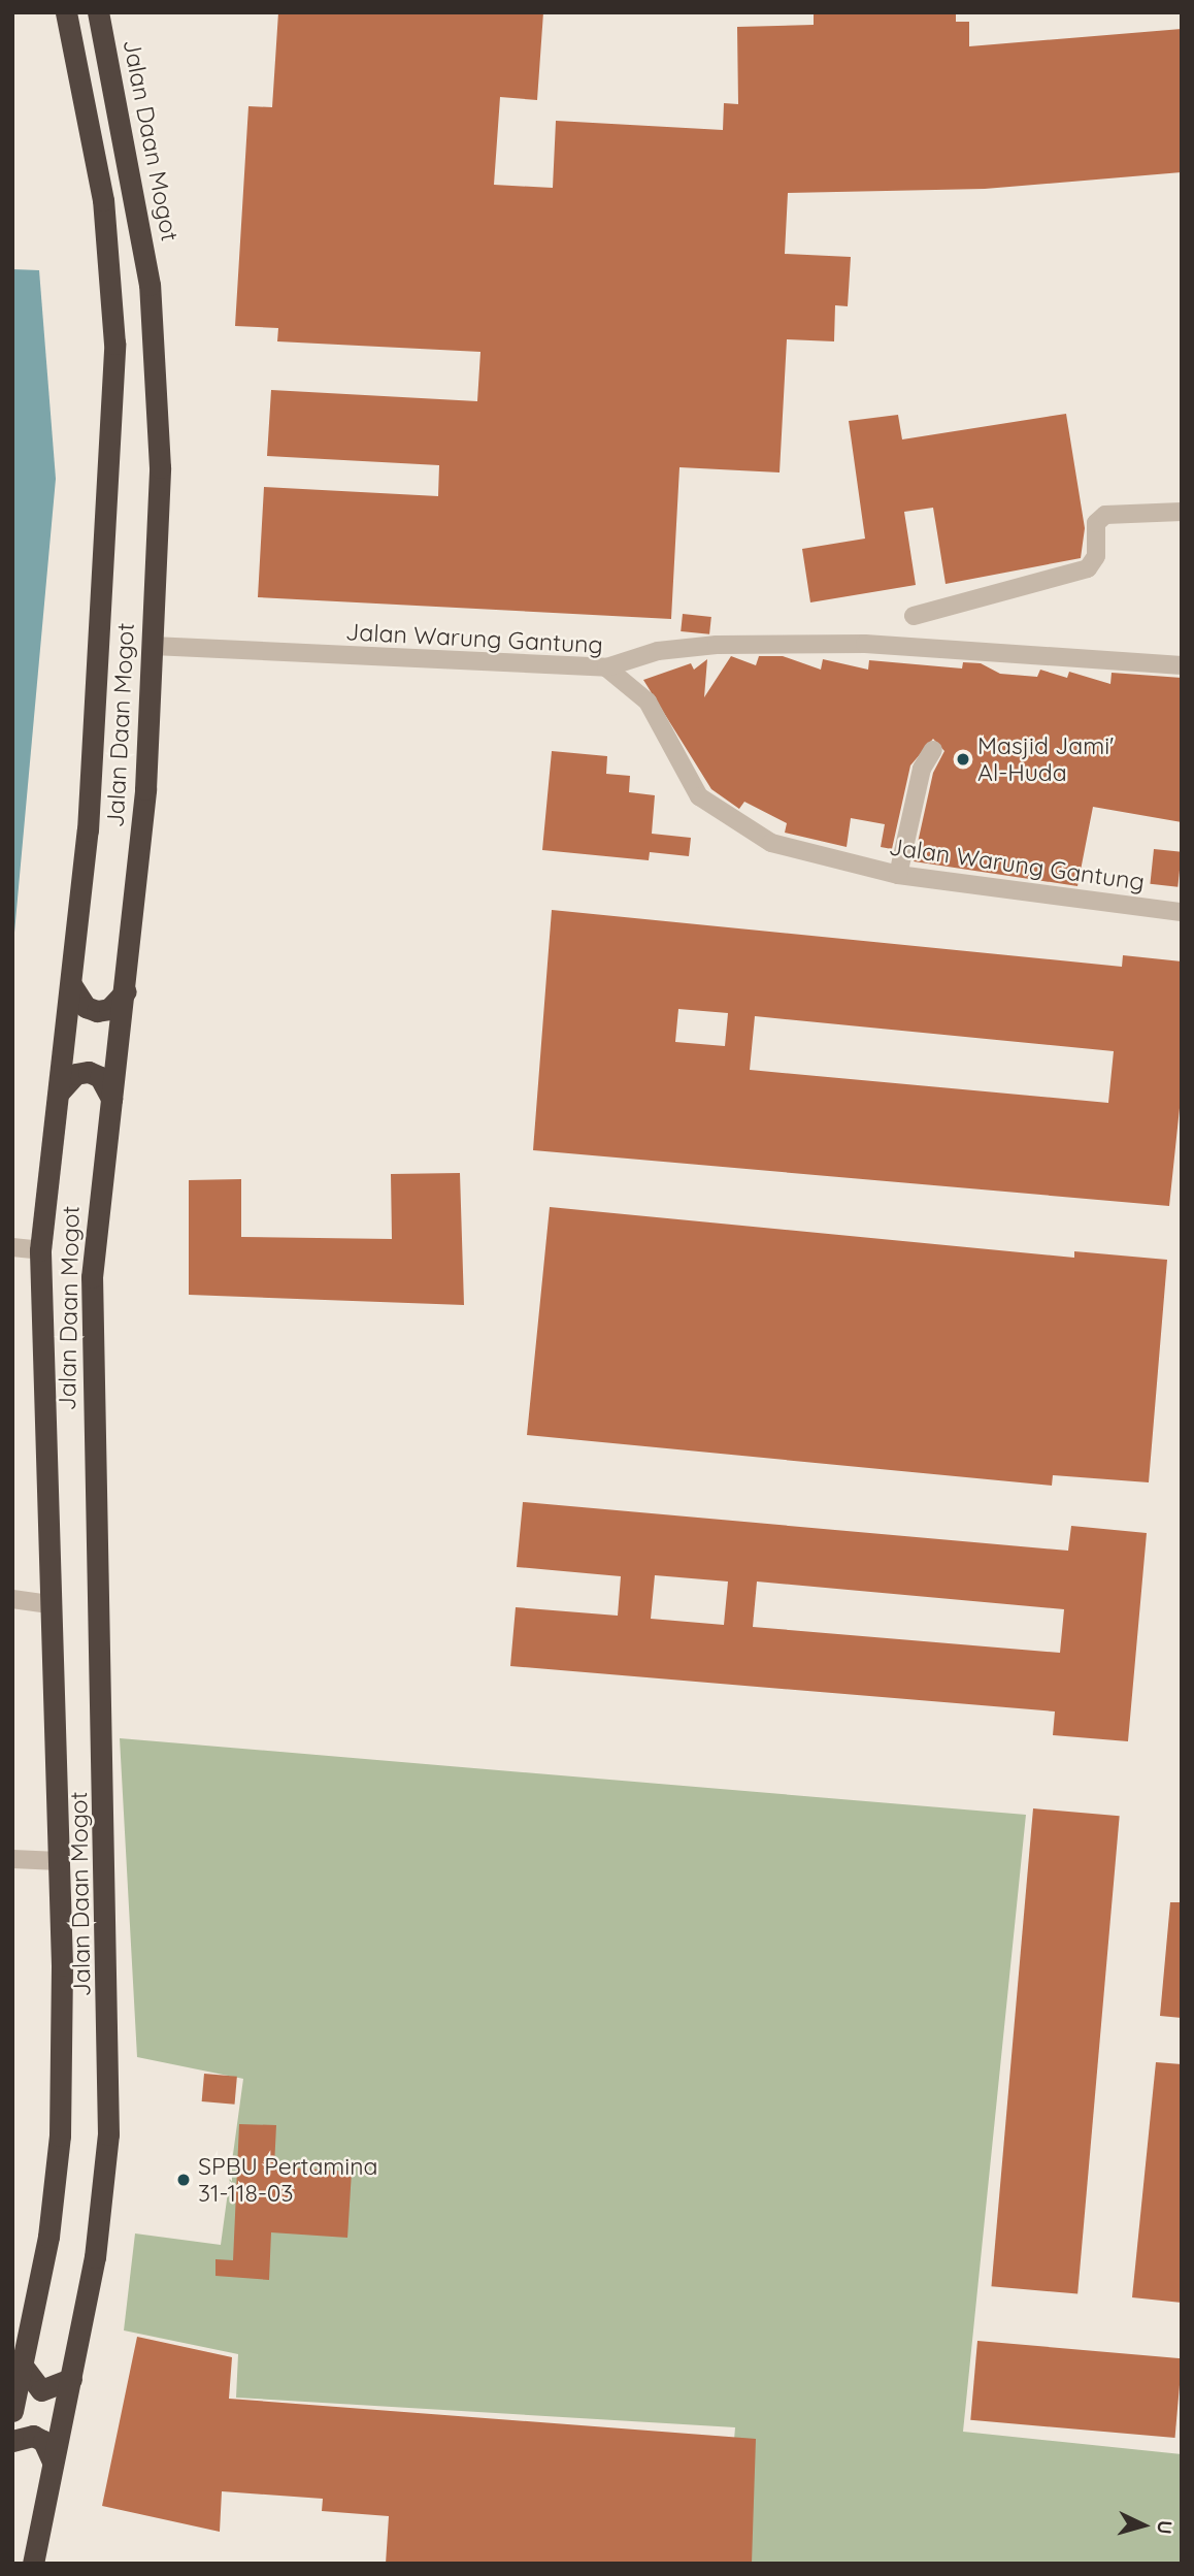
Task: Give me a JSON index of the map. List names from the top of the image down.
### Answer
{
  "streets": {
    "highway": ["Jalan Daan Mogot"],
    "street": ["Jalan Warung Gantung"]
  },
  "crossings": [
    ["Jalan Daan Mogot", "Jalan Warung Gantung"]
  ],
  "places": ["Masjid Jami' Al-Huda", "SPBU Pertamina 31-118-03"],
  "north": "right"
}
